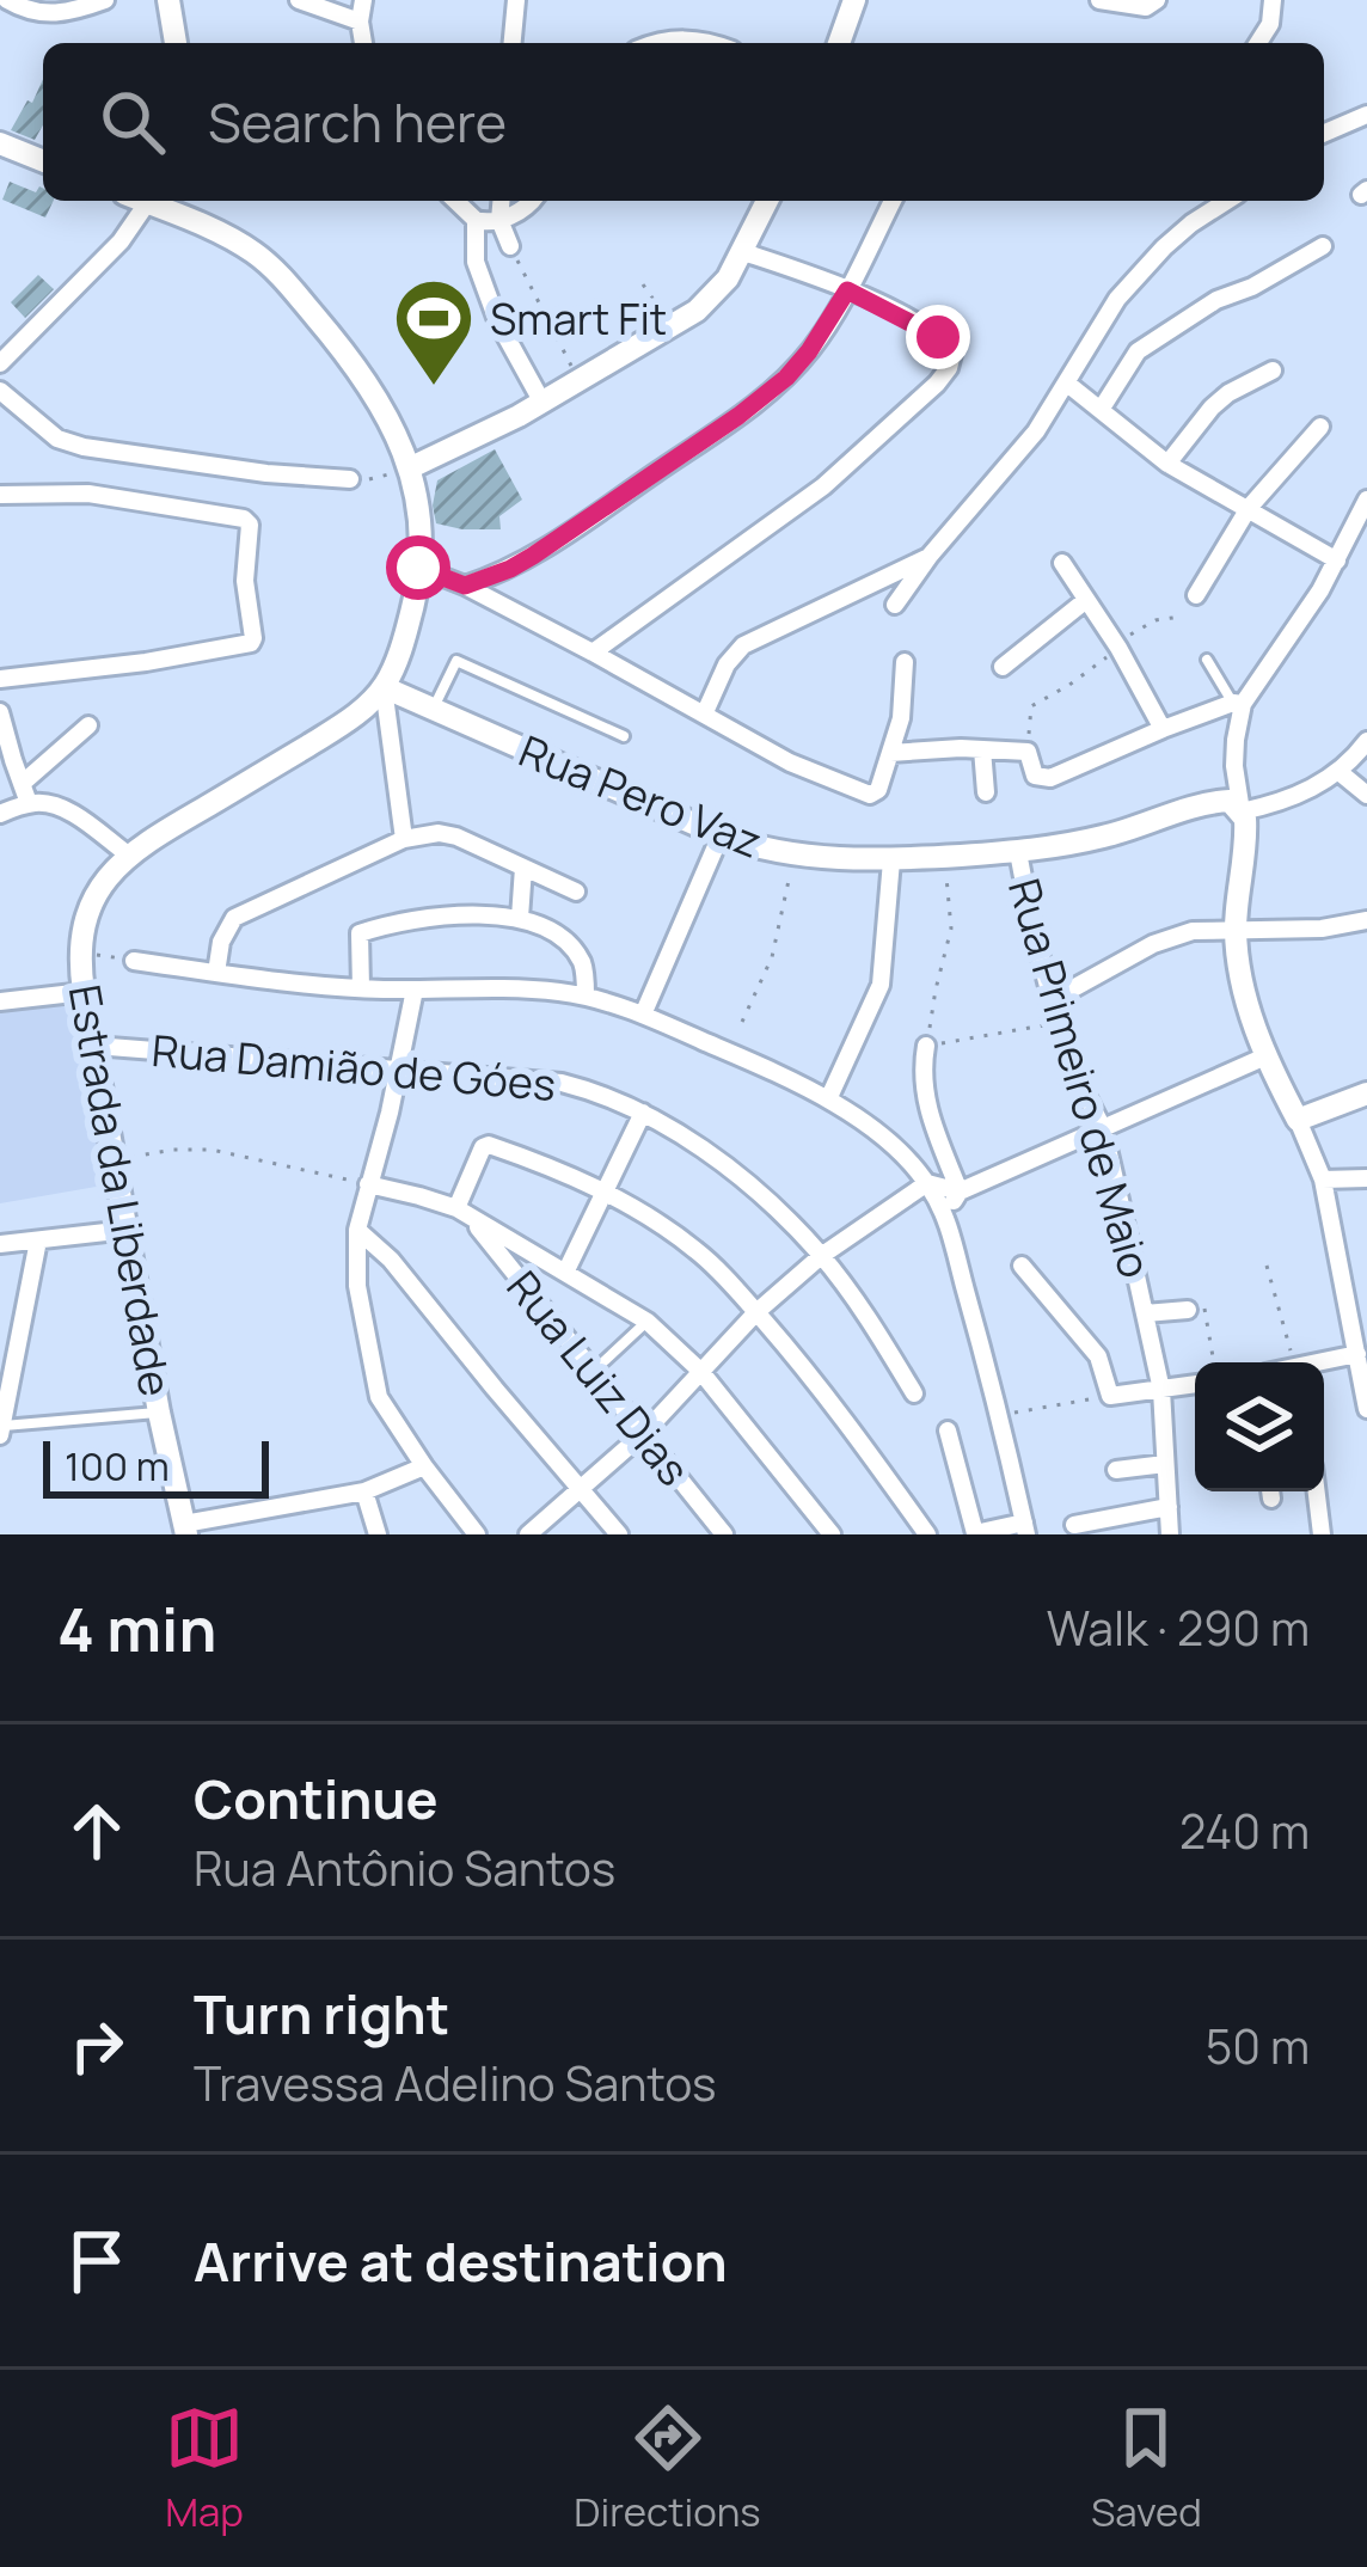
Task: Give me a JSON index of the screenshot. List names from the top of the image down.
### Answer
{
  "streets": {
    "main road": ["Rua Pero Vaz", "Estrada da Liberdade"],
    "street": ["Rua Damião de Góes", "Rua Primeiro de Maio", "Rua Luiz Dias"]
  },
  "crossings": [
    ["Rua Pero Vaz", "Rua Primeiro de Maio"],
    ["Rua Pero Vaz", "Estrada da Liberdade"],
    ["Rua Damião de Góes", "Estrada da Liberdade"]
  ],
  "places": {
    "sports": ["Smart Fit"]
  },
  "scale_bar": "100 m",
  "page": {
    "search": "Search here",
    "scale": "100 m",
    "heading": ["4 min", "Walk · 290 m"],
    "list": [
      ["Continue", "Rua Antônio Santos", "240 m"],
      ["Turn right", "Travessa Adelino Santos", "50 m"],
      "Arrive at destination"
    ],
    "nav": ["Map", "Directions", "Saved"]
  }
}
